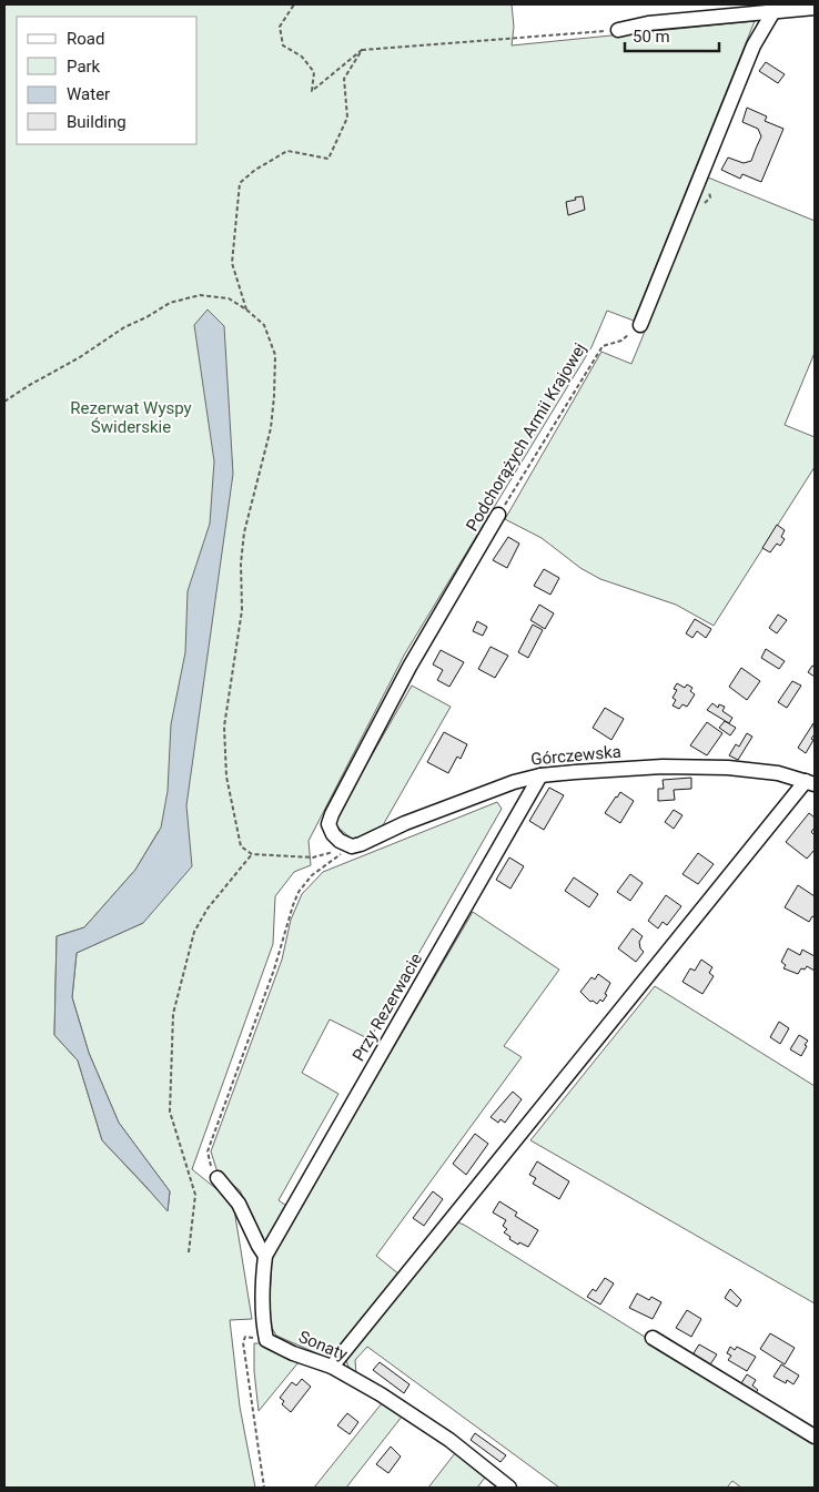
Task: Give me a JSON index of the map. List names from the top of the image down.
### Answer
{
  "streets": {
    "street": [
      "Podchorążych Armii Krajowej",
      "Górczewska",
      "Przy Rezerwacie",
      "Sonaty"
    ]
  },
  "crossings": [
    ["Podchorążych Armii Krajowej", "Górczewska"],
    ["Górczewska", "Przy Rezerwacie"]
  ],
  "parks": ["Rezerwat Wyspy Świderskie"],
  "legend": [
    "Road",
    "Park",
    "Water",
    "Building"
  ],
  "scale_bar": "50 m"
}
